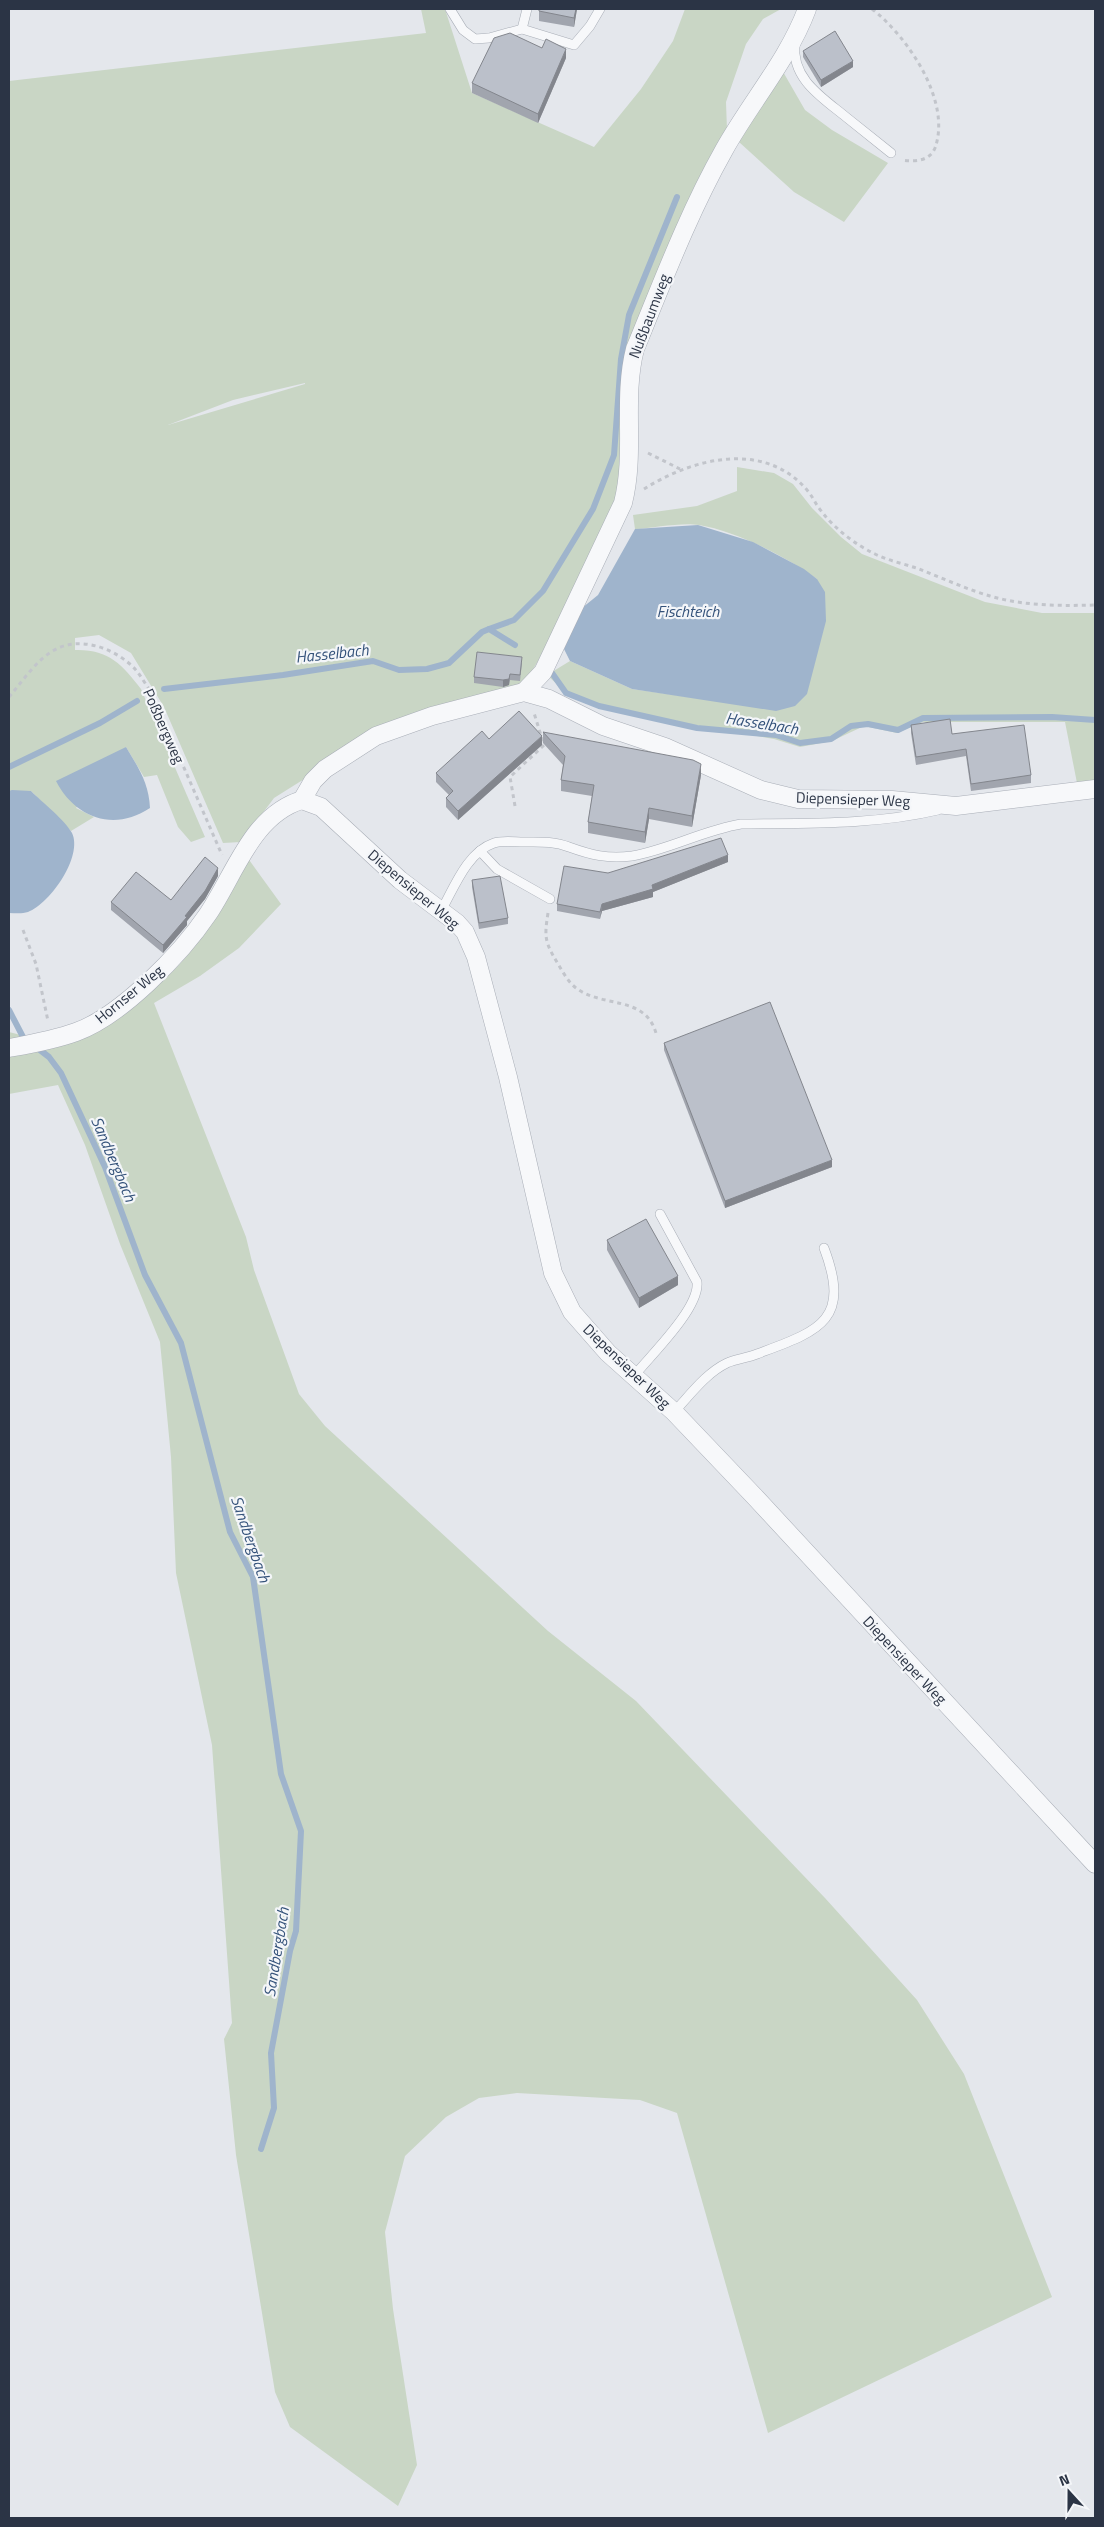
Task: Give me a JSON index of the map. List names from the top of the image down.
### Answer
{
  "streets": {
    "street": ["Nußbaumweg", "Diepensieper Weg", "Hornser Weg"],
    "path": ["Poßbergweg"]
  },
  "crossings": [
    ["Nußbaumweg", "Diepensieper Weg"],
    ["Poßbergweg", "Hornser Weg"]
  ],
  "water": ["Fischteich", "Hasselbach", "Sandbergbach"],
  "north": "top"
}
